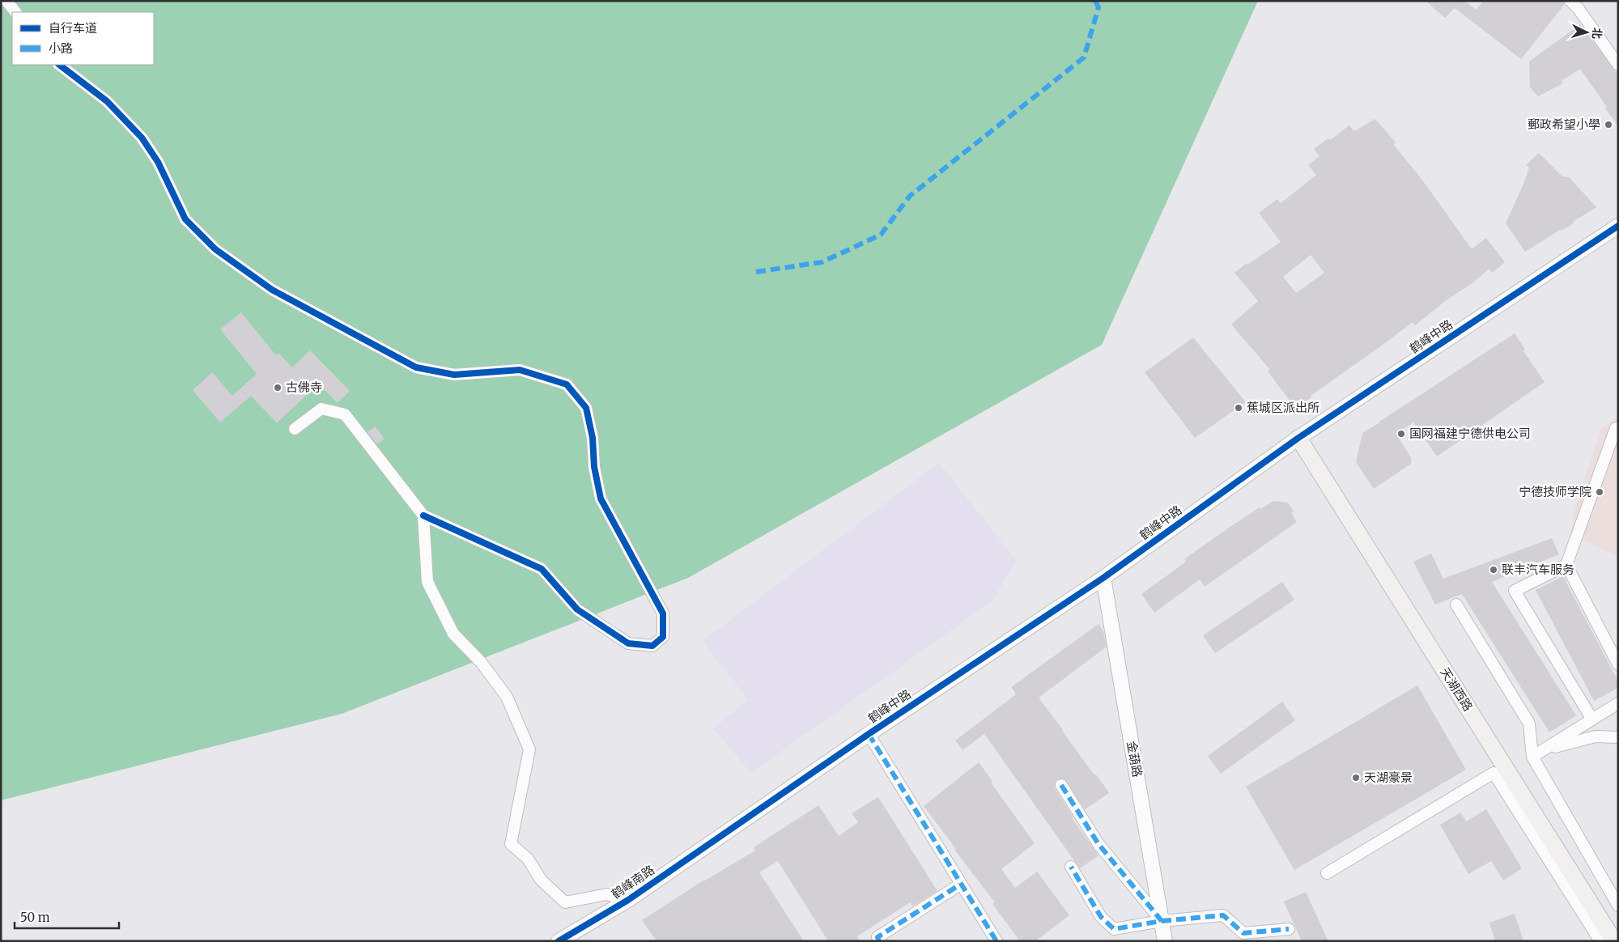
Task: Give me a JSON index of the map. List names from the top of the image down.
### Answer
{
  "streets": {
    "main road": ["天湖西路"],
    "street": ["鹤峰中路", "金葫路", "鹤峰南路"]
  },
  "crossings": [
    ["鹤峰中路", "天湖西路"],
    ["鹤峰中路", "金葫路"],
    ["鹤峰中路", "鹤峰南路"]
  ],
  "places": [
    "郵政希望小學",
    "古佛寺",
    "蕉城区派出所",
    "国网福建宁德供电公司",
    "宁德技师学院",
    "联丰汽车服务",
    "天湖豪景"
  ],
  "legend": ["自行车道", "小路"],
  "scale_bar": "50 m",
  "north": "right"
}
